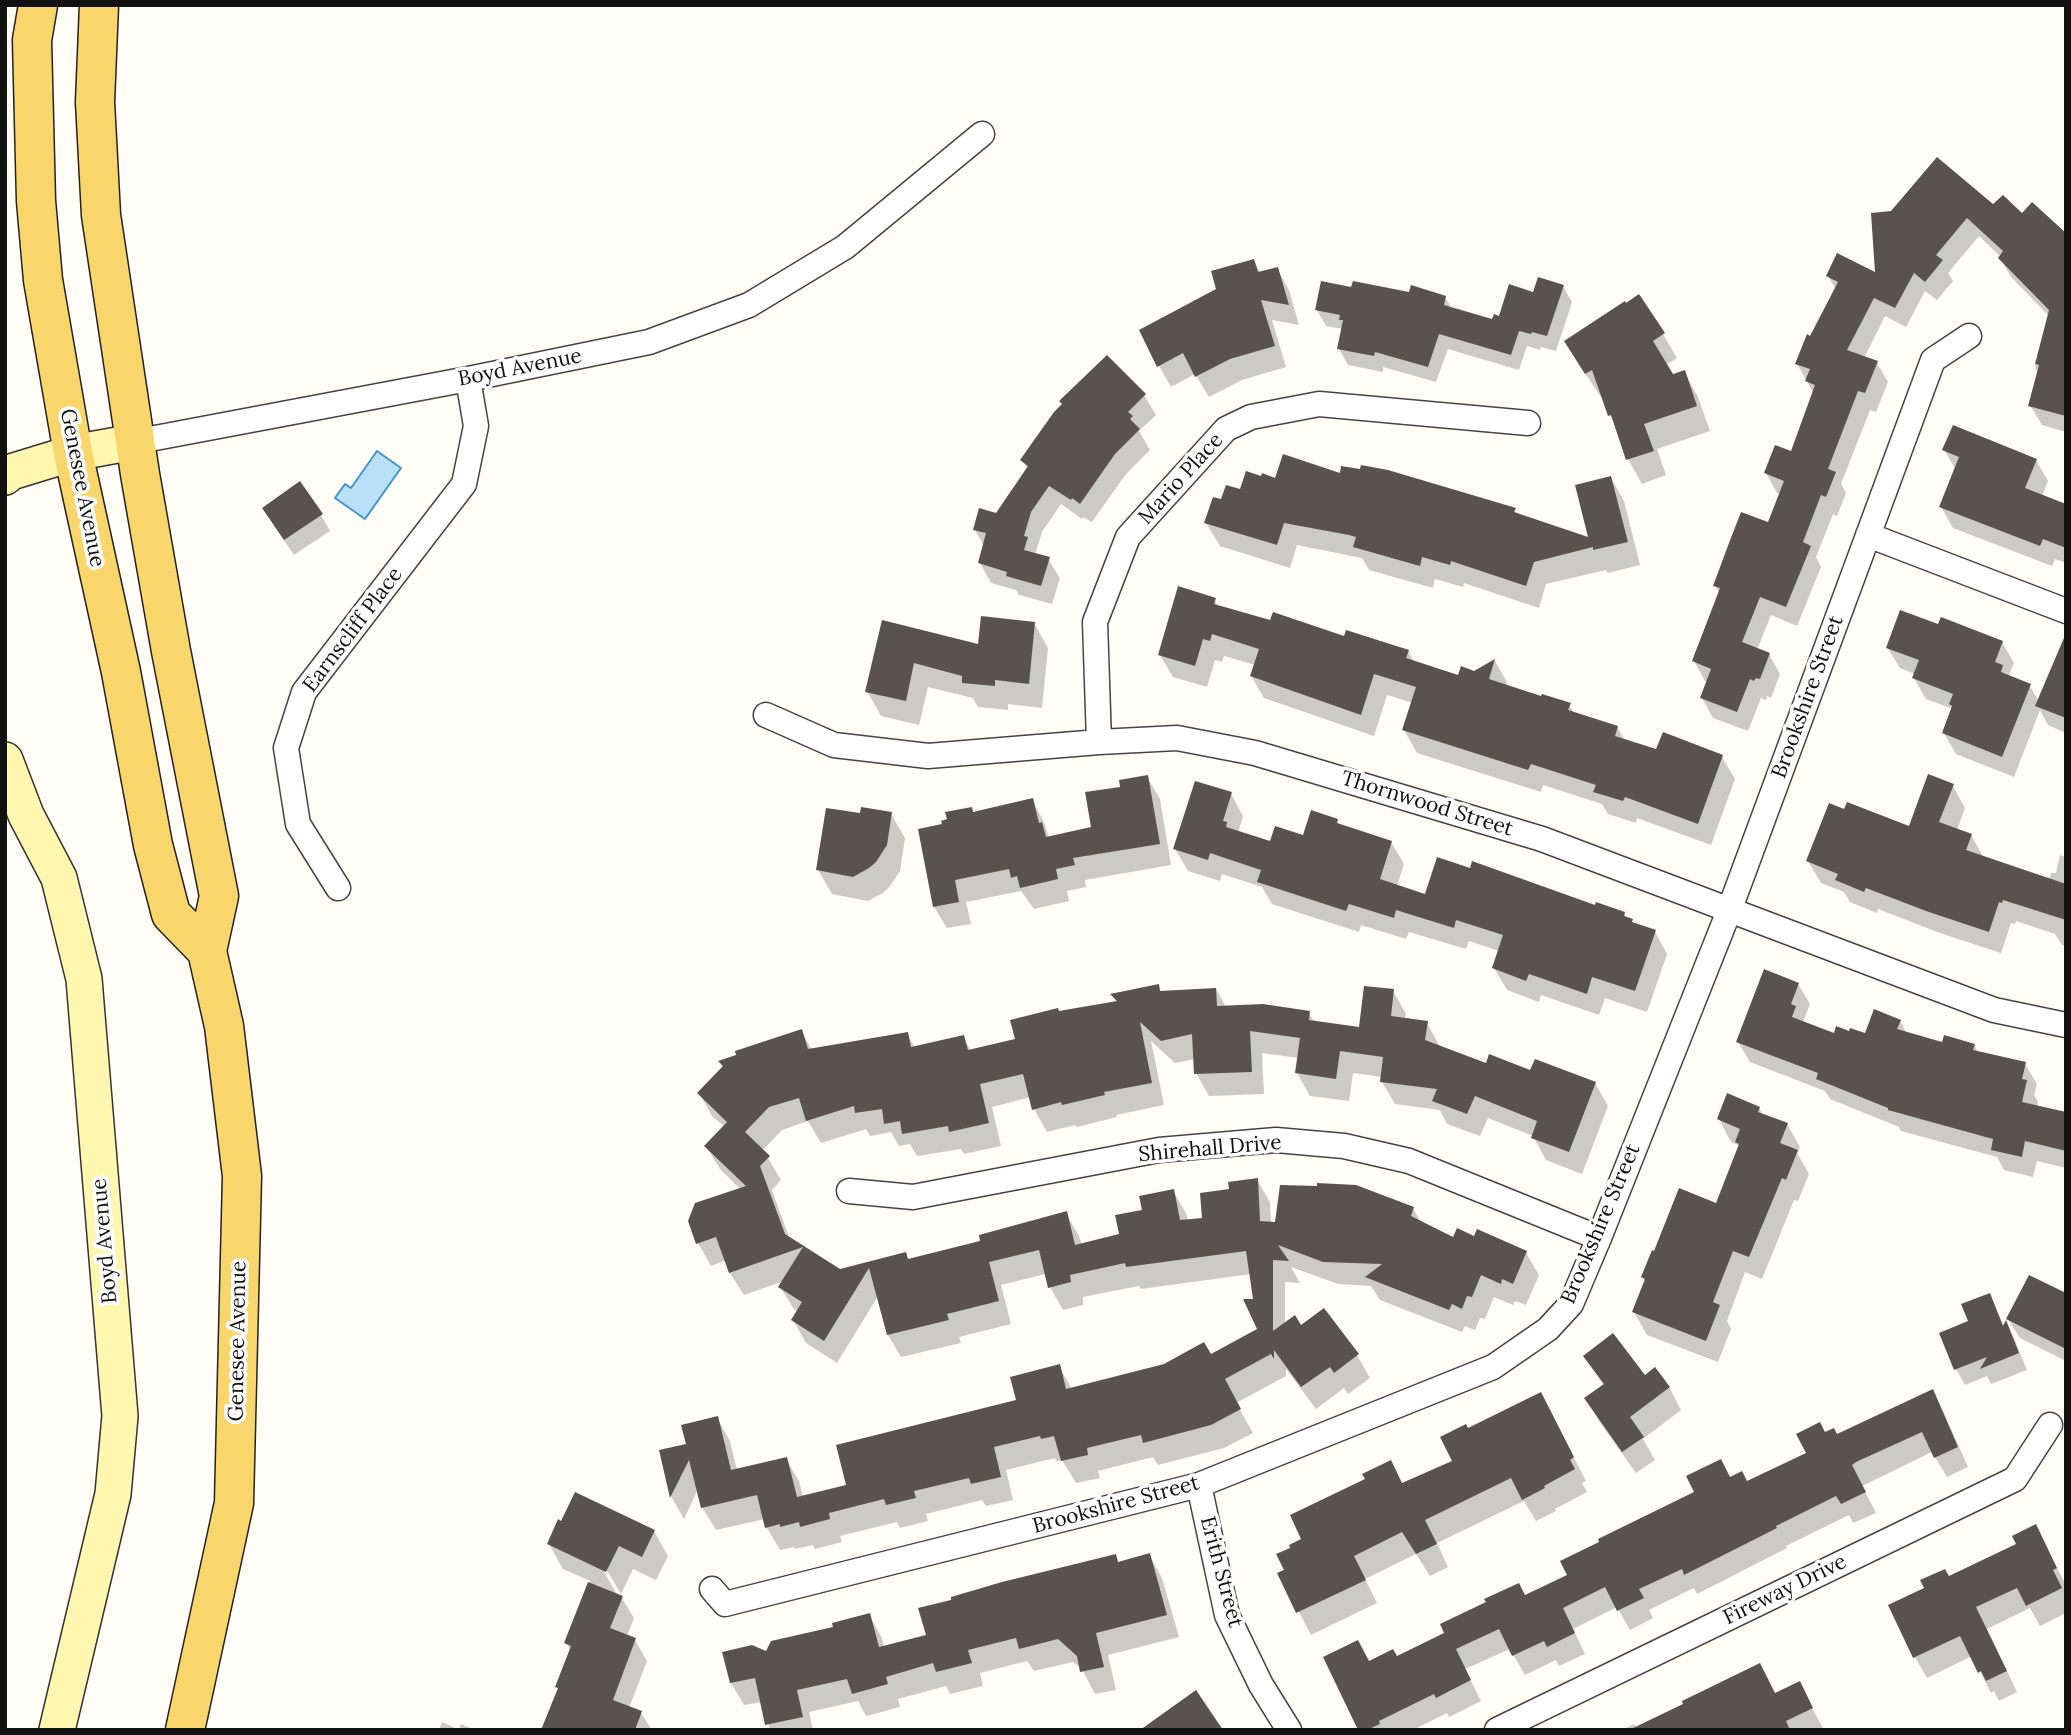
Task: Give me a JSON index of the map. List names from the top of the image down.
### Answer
{
  "streets": {
    "main road": ["Genesee Avenue"],
    "street": [
      "Boyd Avenue",
      "Mario Place",
      "Earnscliff Place",
      "Brookshire Street",
      "Thornwood Street",
      "Shirehall Drive",
      "Erith Street",
      "Fireway Drive"
    ]
  },
  "crossings": [
    ["Boyd Avenue", "Genesee Avenue"],
    ["Boyd Avenue", "Earnscliff Place"],
    ["Mario Place", "Thornwood Street"],
    ["Brookshire Street", "Thornwood Street"],
    ["Brookshire Street", "Shirehall Drive"],
    ["Brookshire Street", "Erith Street"]
  ]
}
